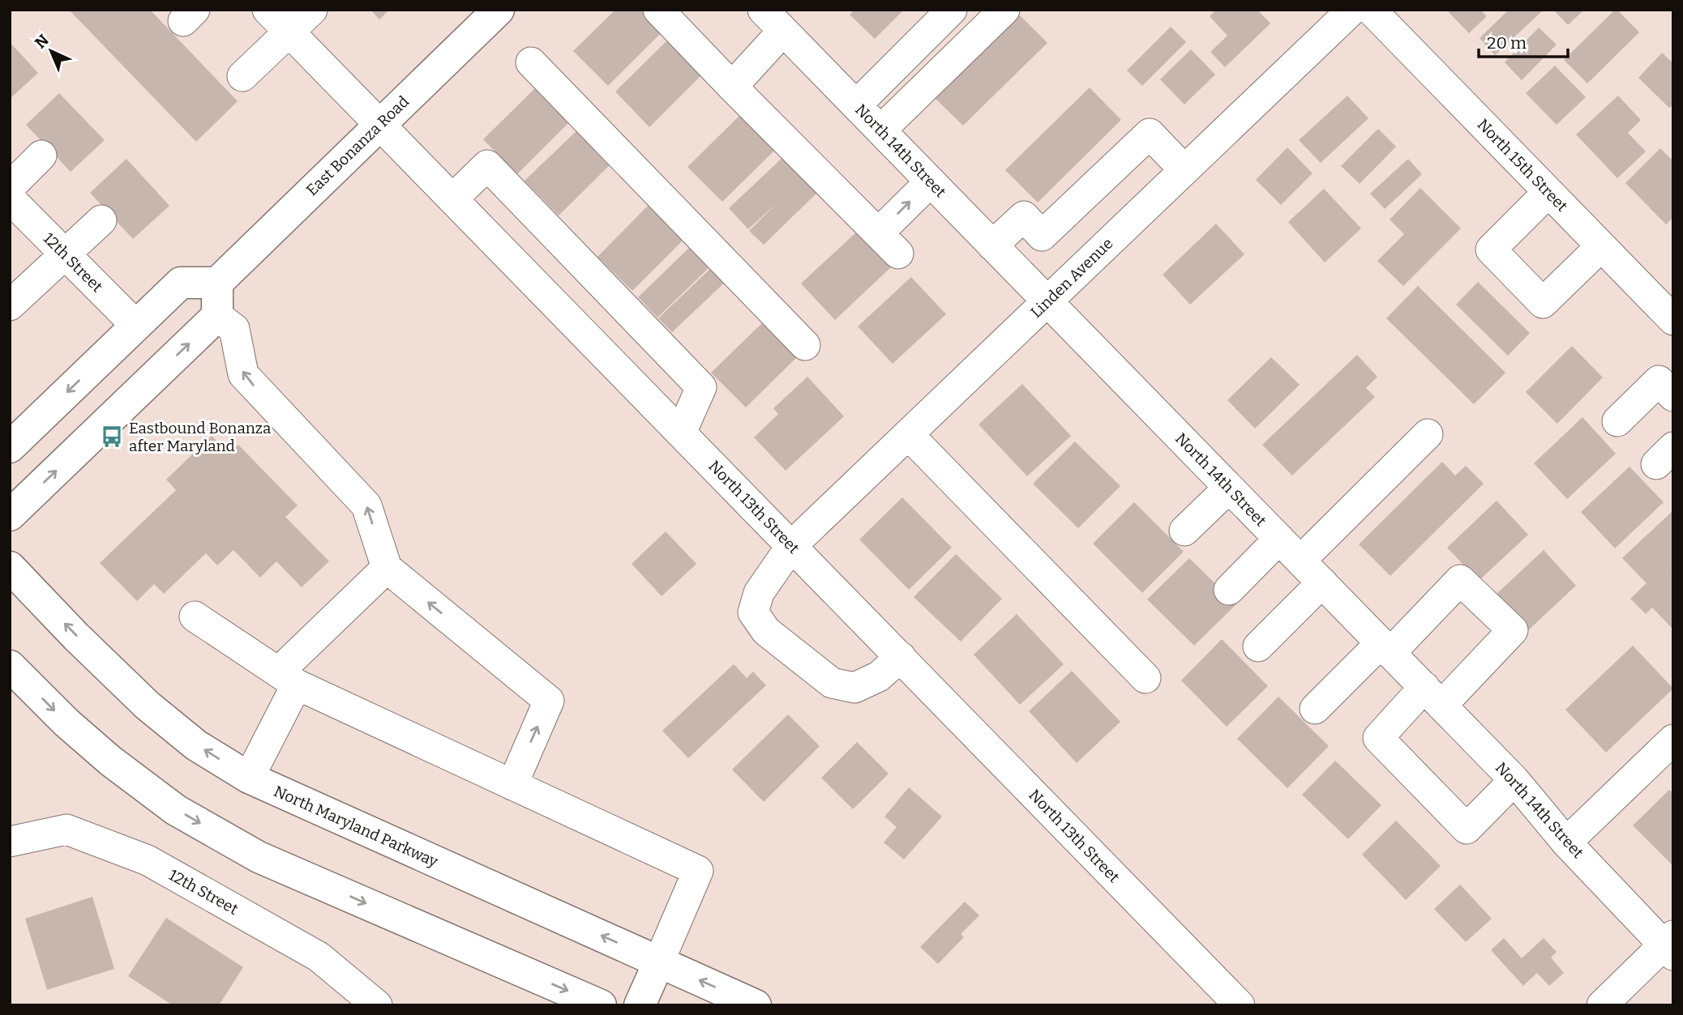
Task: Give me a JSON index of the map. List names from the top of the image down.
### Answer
{
  "streets": {
    "main road": ["East Bonanza Road", "North Maryland Parkway"],
    "street": [
      "North 14th Street",
      "North 15th Street",
      "12th Street",
      "Linden Avenue",
      "North 13th Street"
    ]
  },
  "crossings": [
    ["East Bonanza Road", "North 13th Street"],
    ["North 14th Street", "Linden Avenue"],
    ["Linden Avenue", "North 13th Street"]
  ],
  "places": {
    "bus stop": ["Eastbound Bonanza after Maryland"]
  },
  "scale_bar": "20 m",
  "north": "top left"
}
